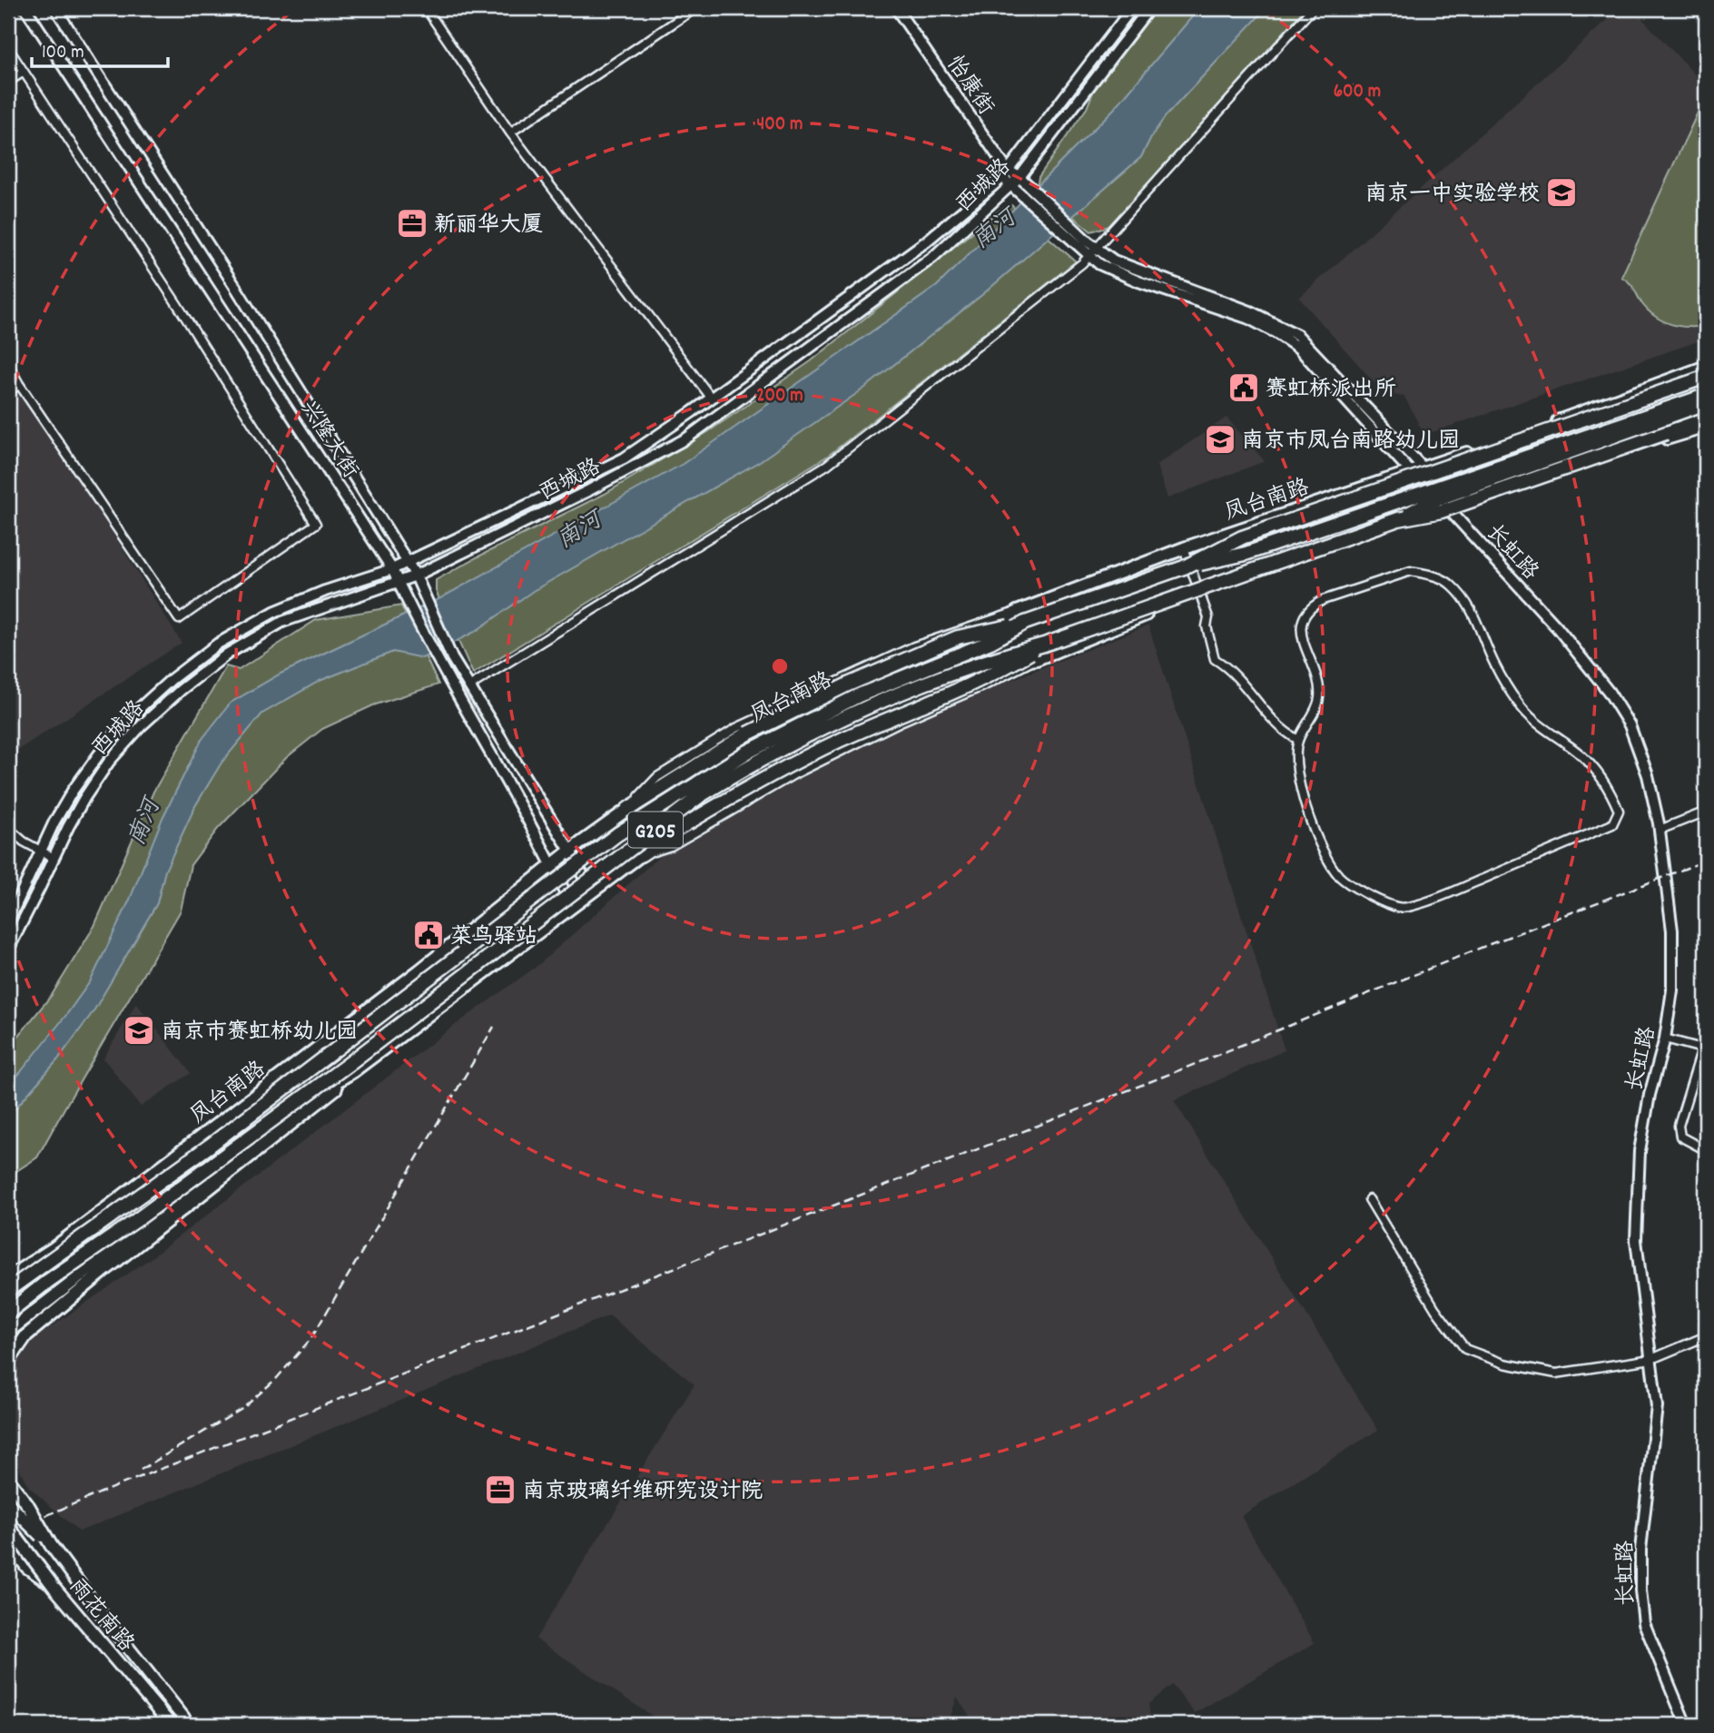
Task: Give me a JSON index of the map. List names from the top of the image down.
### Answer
{
  "streets": {
    "highway": ["凤台南路", "G205"],
    "main road": [
      "怡康街",
      "西城路",
      "兴隆大街",
      "长虹路",
      "雨花南路"
    ]
  },
  "crossings": [
    ["怡康街", "西城路"],
    ["怡康街", "长虹路"],
    ["西城路", "兴隆大街"],
    ["兴隆大街", "凤台南路"],
    ["凤台南路", "长虹路"]
  ],
  "water": ["南河"],
  "places": {
    "school or university": ["南京一中实验学校", "南京市凤台南路幼儿园", "南京市赛虹桥幼儿园"],
    "office": ["新丽华大厦", "南京玻璃纤维研究设计院"],
    "public building": ["赛虹桥派出所", "菜鸟驿站"]
  },
  "scale_bar": "100 m",
  "rings": ["600 m", "400 m", "200 m"]
}
